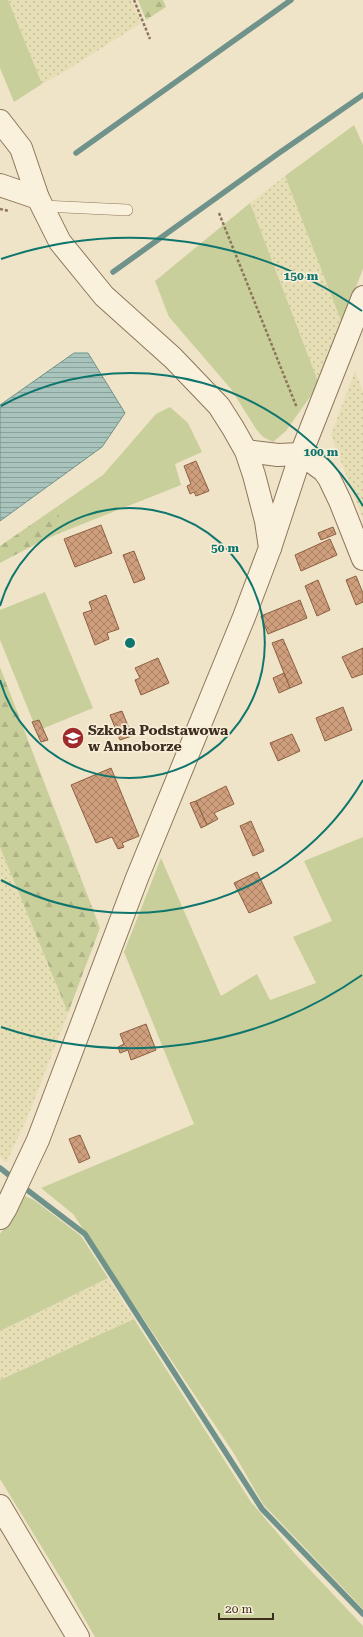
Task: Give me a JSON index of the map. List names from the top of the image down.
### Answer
{
  "places": {
    "school or university": ["Szkoła Podstawowa w Annoborze"]
  },
  "scale_bar": "20 m",
  "rings": ["150 m", "100 m", "50 m"]
}
